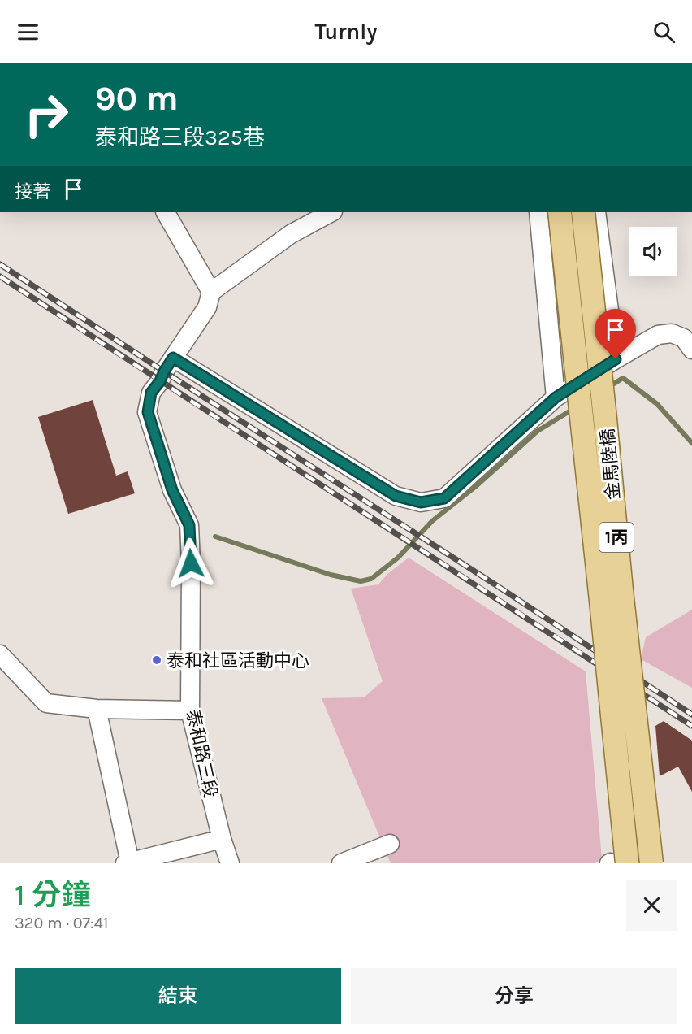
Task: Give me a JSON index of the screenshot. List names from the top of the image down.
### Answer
{
  "streets": {
    "main road": ["金馬陸橋", "1丙"],
    "street": ["泰和路三段"]
  },
  "places": ["泰和社區活動中心"],
  "page": {
    "header": "Turnly",
    "turn": ["90 m", "泰和路三段325巷"],
    "then": "接著",
    "heading": ["1 分鐘", "320 m · 07:41"],
    "buttons": ["結束", "分享"]
  }
}
